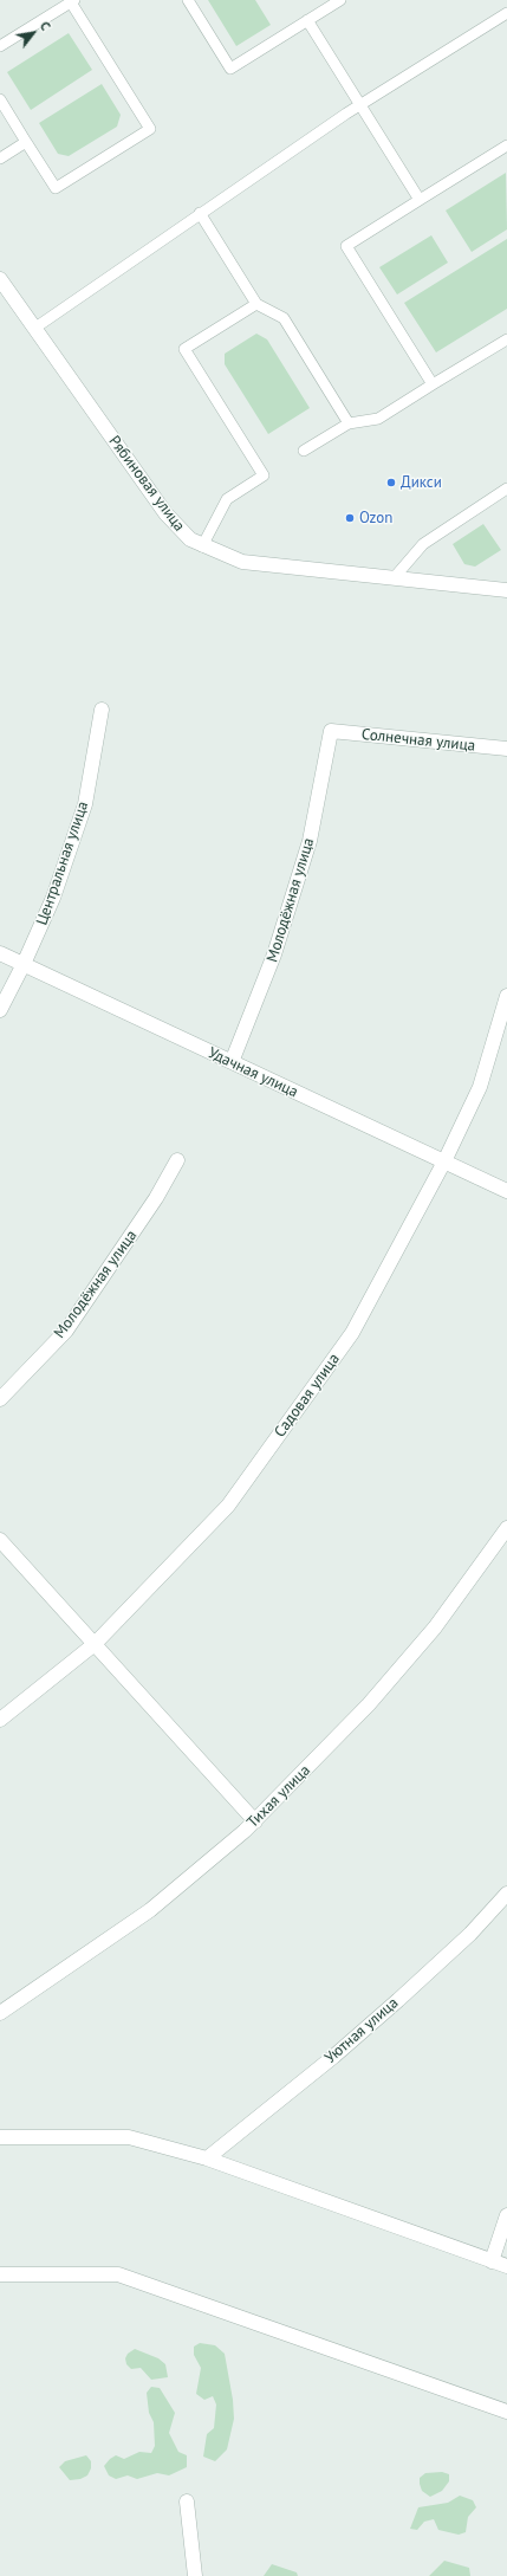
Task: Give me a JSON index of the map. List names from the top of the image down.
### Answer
{
  "streets": {
    "street": [
      "Рябиновая улица",
      "Солнечная улица",
      "Центральная улица",
      "Молодёжная улица",
      "Удачная улица",
      "Садовая улица",
      "Тихая улица",
      "Уютная улица"
    ]
  },
  "crossings": [
    ["Солнечная улица", "Молодёжная улица"],
    ["Центральная улица", "Удачная улица"],
    ["Молодёжная улица", "Удачная улица"],
    ["Удачная улица", "Садовая улица"]
  ],
  "places": ["Дикси", "Ozon"],
  "north": "top right"
}
